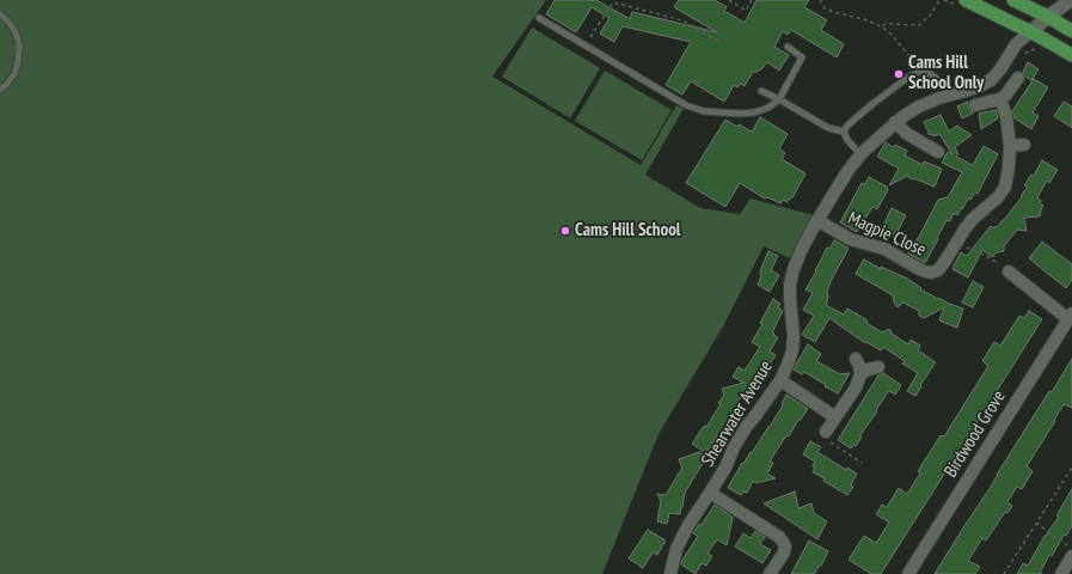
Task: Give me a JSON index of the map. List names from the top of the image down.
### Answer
{
  "streets": {
    "street": ["Magpie Close", "Shearwater Avenue", "Birdwood Grove"]
  },
  "crossings": [
    ["Magpie Close", "Shearwater Avenue"]
  ],
  "places": ["Cams Hill School Only", "Cams Hill School"]
}
